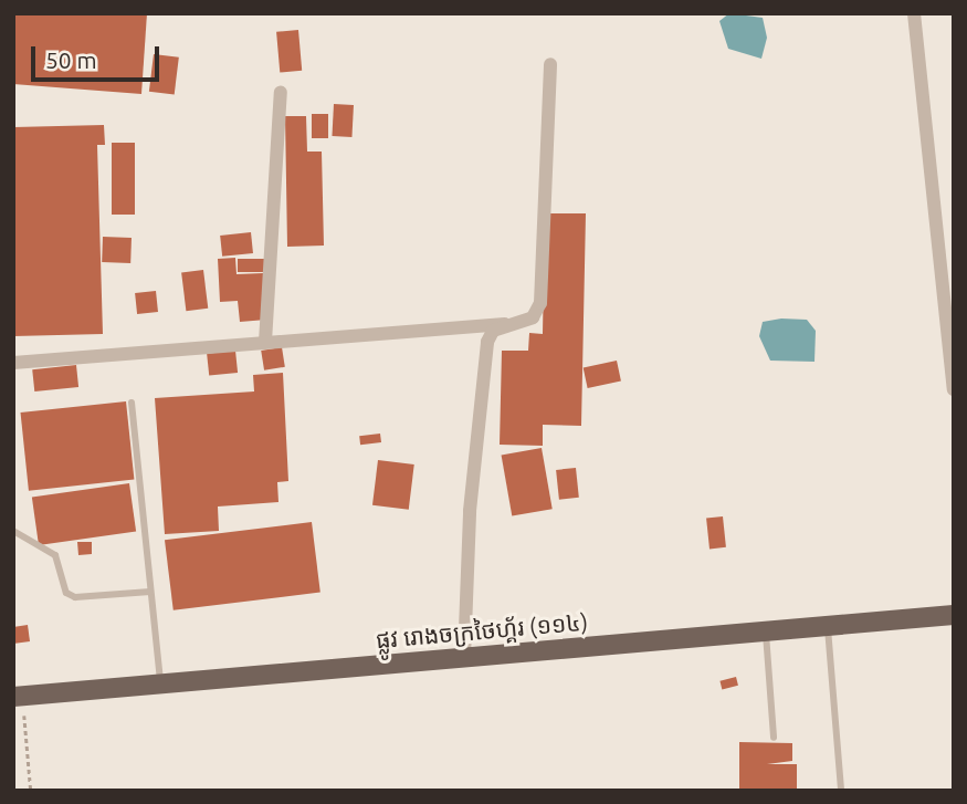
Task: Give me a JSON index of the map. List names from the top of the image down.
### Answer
{
  "streets": {
    "main road": ["ផ្លូវ រោងចក្រថៃហ្គ័រ (១១៤)"]
  },
  "scale_bar": "50 m"
}
